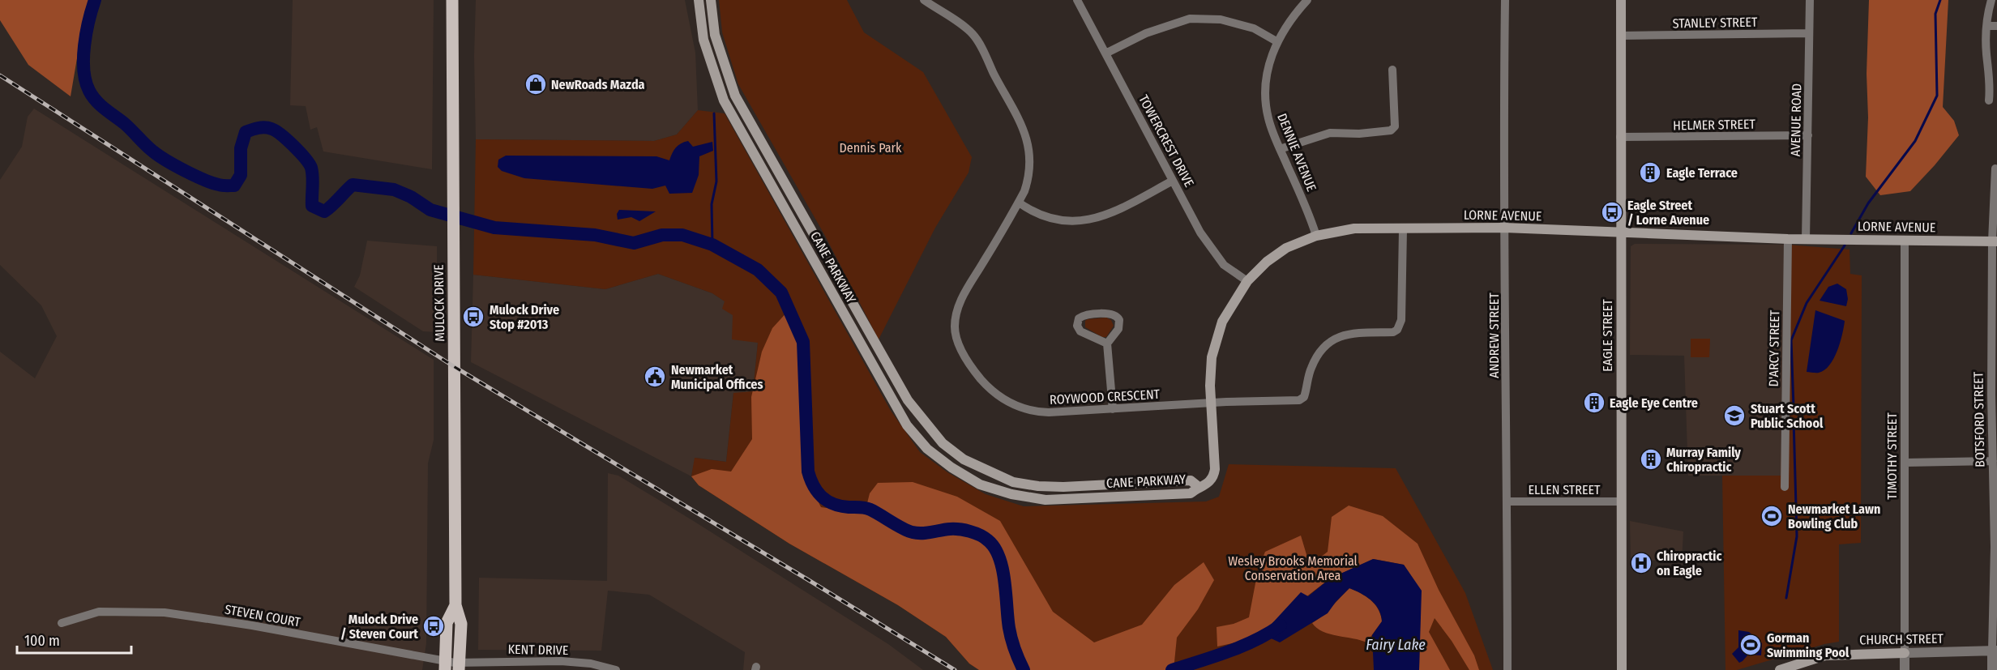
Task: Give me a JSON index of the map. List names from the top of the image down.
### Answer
{
  "streets": {
    "main road": [
      "LORNE AVENUE",
      "CANE PARKWAY",
      "MULOCK DRIVE",
      "EAGLE STREET",
      "CHURCH STREET"
    ],
    "street": [
      "STANLEY STREET",
      "AVENUE ROAD",
      "HELMER STREET",
      "TOWERCREST DRIVE",
      "DENNIE AVENUE",
      "ANDREW STREET",
      "D'ARCY STREET",
      "ROYWOOD CRESCENT",
      "BOTSFORD STREET",
      "TIMOTHY STREET",
      "ELLEN STREET",
      "STEVEN COURT",
      "KENT DRIVE"
    ]
  },
  "crossings": [
    ["STANLEY STREET", "AVENUE ROAD"],
    ["STANLEY STREET", "EAGLE STREET"],
    ["AVENUE ROAD", "HELMER STREET"],
    ["AVENUE ROAD", "LORNE AVENUE"],
    ["HELMER STREET", "EAGLE STREET"],
    ["TOWERCREST DRIVE", "LORNE AVENUE"],
    ["DENNIE AVENUE", "LORNE AVENUE"],
    ["LORNE AVENUE", "CANE PARKWAY"],
    ["LORNE AVENUE", "ANDREW STREET"],
    ["LORNE AVENUE", "EAGLE STREET"],
    ["LORNE AVENUE", "D'ARCY STREET"],
    ["LORNE AVENUE", "ROYWOOD CRESCENT"],
    ["LORNE AVENUE", "BOTSFORD STREET"],
    ["LORNE AVENUE", "TIMOTHY STREET"],
    ["MULOCK DRIVE", "STEVEN COURT"],
    ["MULOCK DRIVE", "KENT DRIVE"],
    ["ANDREW STREET", "ELLEN STREET"],
    ["EAGLE STREET", "ELLEN STREET"],
    ["BOTSFORD STREET", "CHURCH STREET"],
    ["TIMOTHY STREET", "CHURCH STREET"],
    ["STEVEN COURT", "KENT DRIVE"]
  ],
  "water": ["Fairy Lake"],
  "parks": ["Dennis Park", "Wesley Brooks Memorial Conservation Area"],
  "places": {
    "shop": ["NewRoads Mazda"],
    "building": ["Eagle Terrace", "Eagle Eye Centre", "Murray Family Chiropractic"],
    "bus stop": ["Eagle Street / Lorne Avenue", "Mulock Drive Stop #2013", "Mulock Drive / Steven Court"],
    "public building": ["Newmarket Municipal Offices"],
    "school or university": ["Stuart Scott Public School"],
    "sports": ["Newmarket Lawn Bowling Club", "Gorman Swimming Pool"],
    "hospital": ["Chiropractic on Eagle"]
  },
  "scale_bar": "100 m"
}
